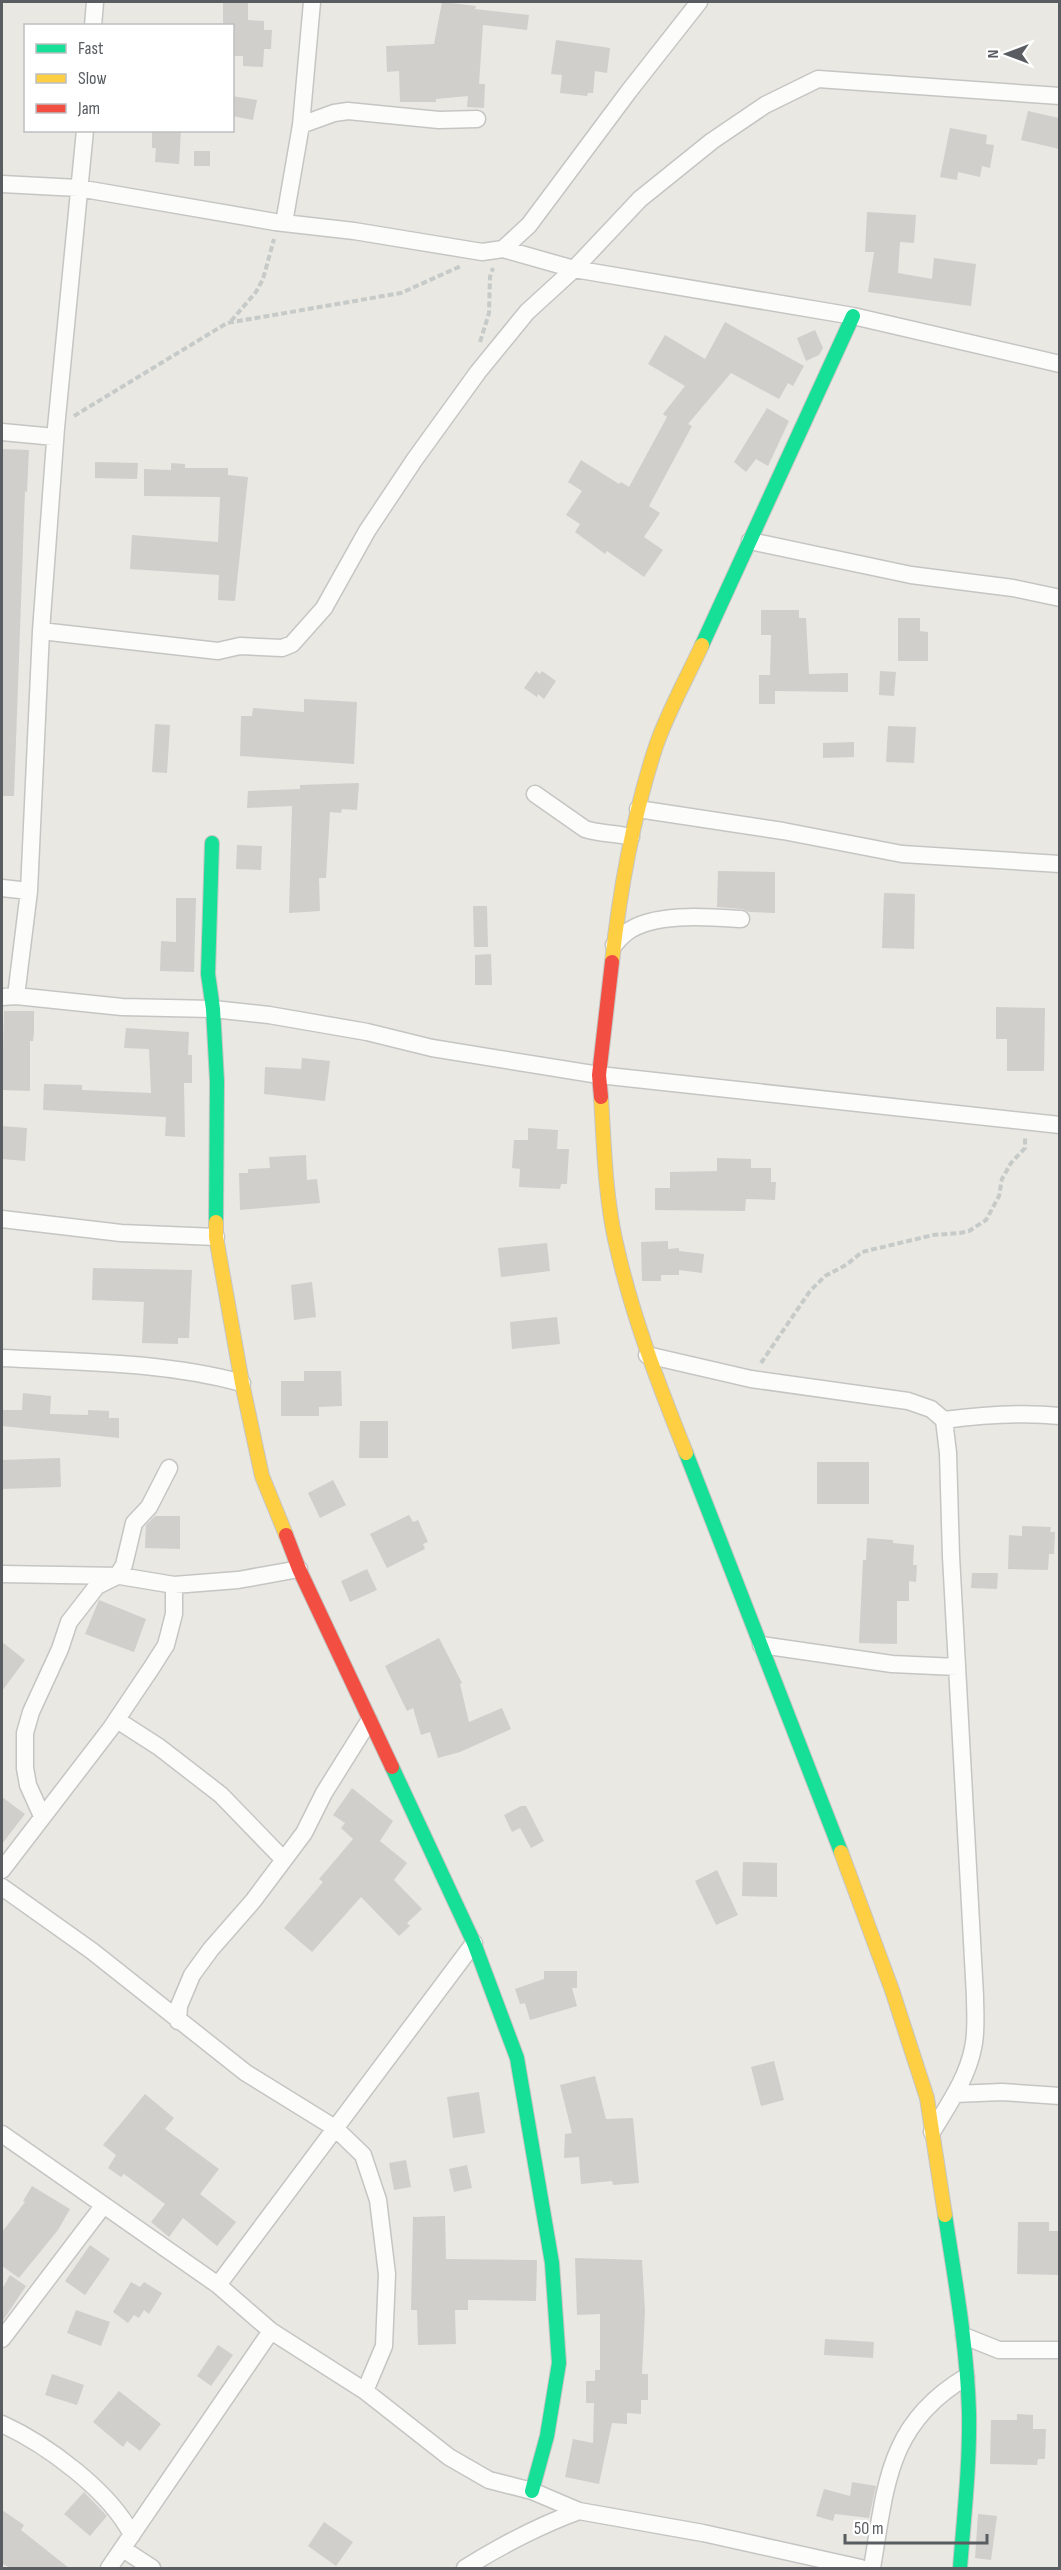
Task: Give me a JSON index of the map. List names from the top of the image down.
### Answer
{
  "legend": ["Fast", "Slow", "Jam"],
  "scale_bar": "50 m",
  "north": "left"
}
